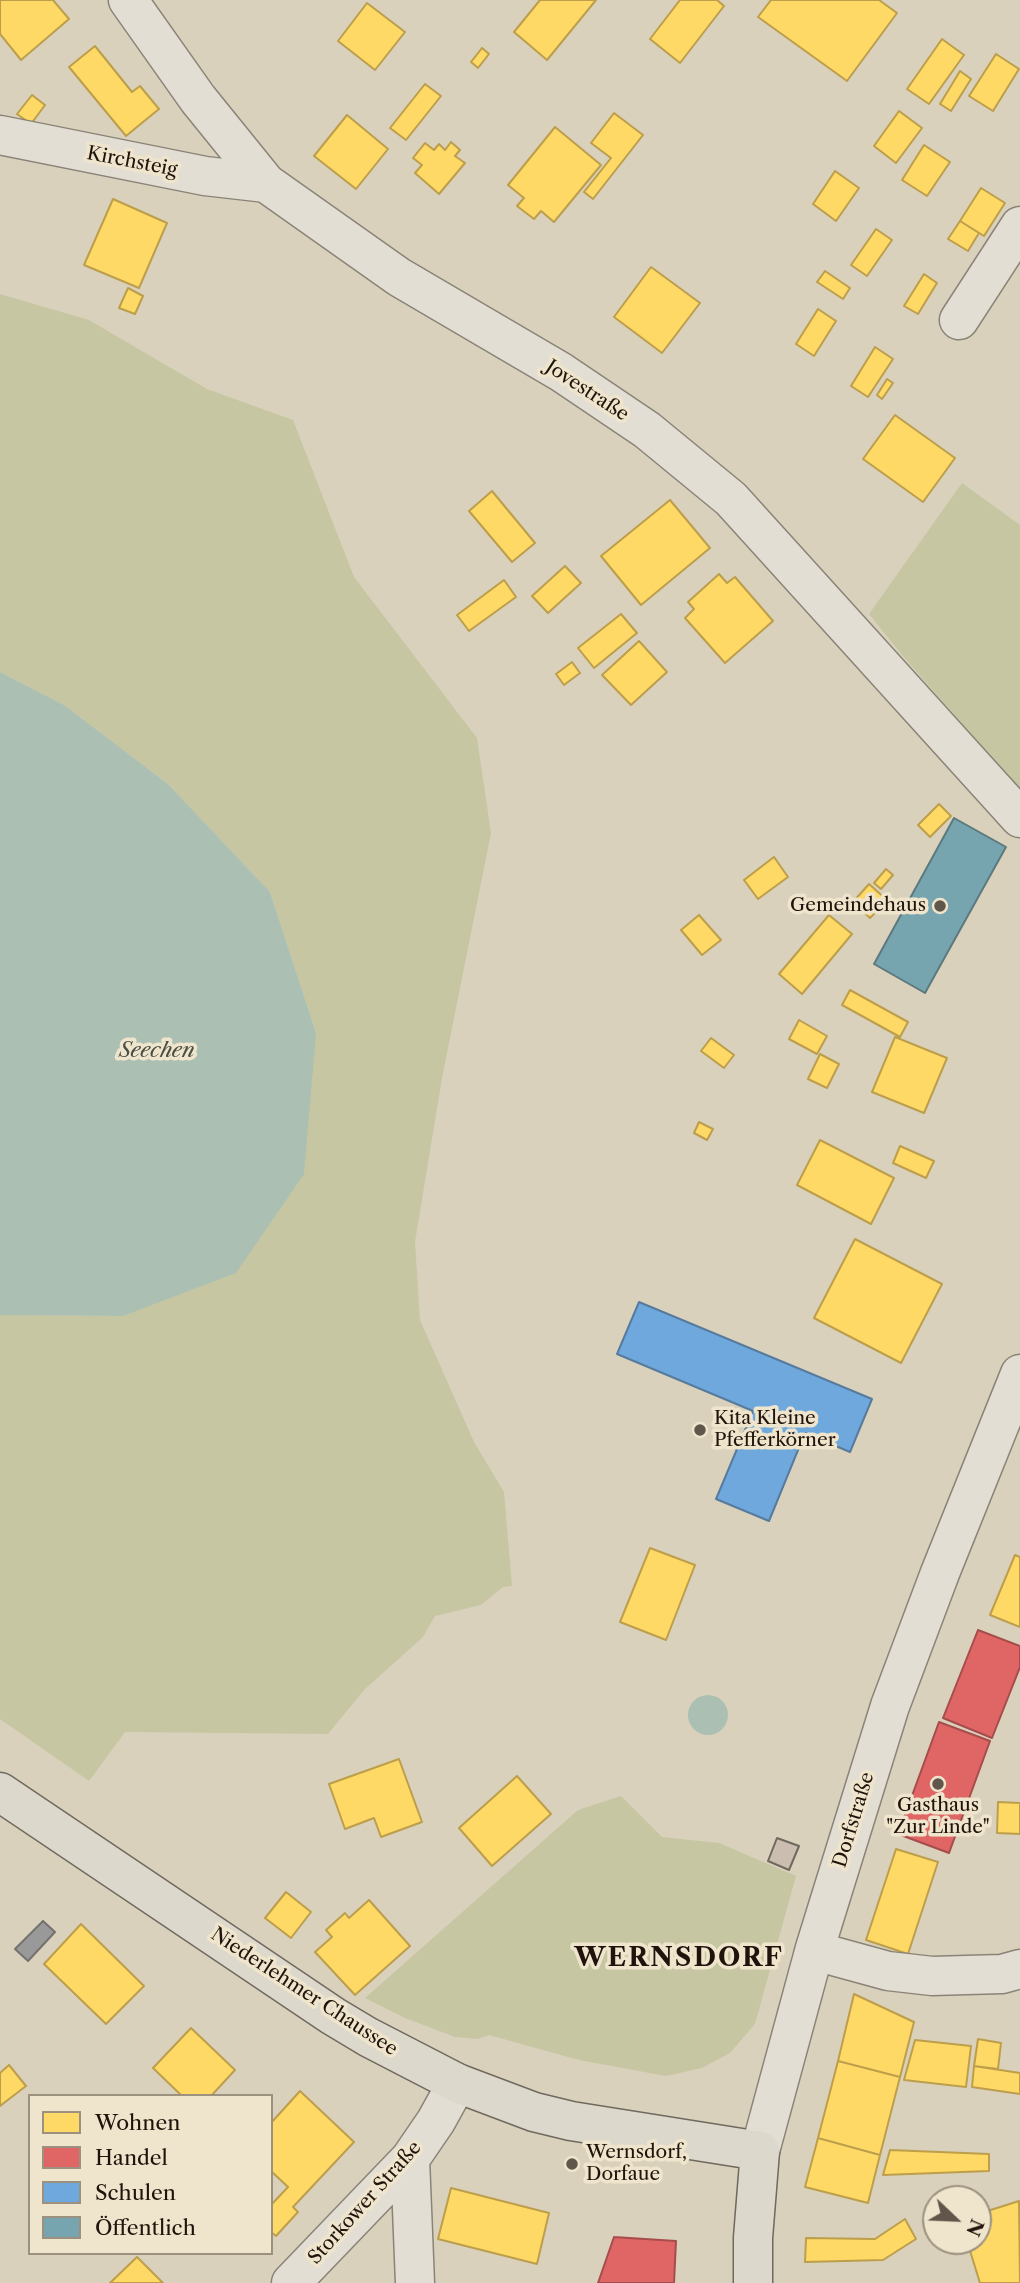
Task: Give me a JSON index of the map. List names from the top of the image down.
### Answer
{
  "streets": {
    "main road": ["Dorfstraße", "Niederlehmer Chaussee"],
    "street": ["Kirchsteig", "Jovestraße", "Storkower Straße"]
  },
  "crossings": [
    ["Kirchsteig", "Jovestraße"],
    ["Dorfstraße", "Niederlehmer Chaussee"],
    ["Niederlehmer Chaussee", "Storkower Straße"]
  ],
  "districts": ["WERNSDORF"],
  "water": ["Seechen"],
  "places": [
    "Gemeindehaus",
    "Kita Kleine Pfefferkörner",
    "Gasthaus \"Zur Linde\"",
    "Wernsdorf, Dorfaue"
  ],
  "legend": [
    "Wohnen",
    "Handel",
    "Schulen",
    "Öffentlich"
  ],
  "north": "bottom right"
}
